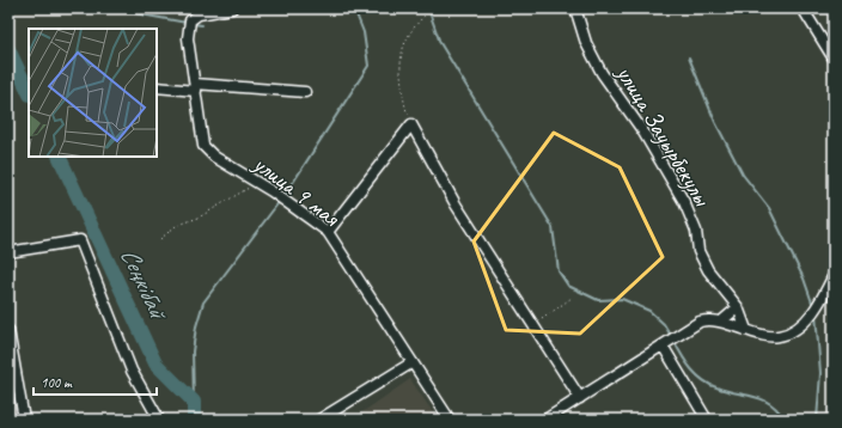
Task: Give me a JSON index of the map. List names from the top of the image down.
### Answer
{
  "streets": {
    "street": ["улица Зауырбекулы", "улица 9 мая"]
  },
  "water": ["Сеңкібай"],
  "scale_bar": "100 m"
}
